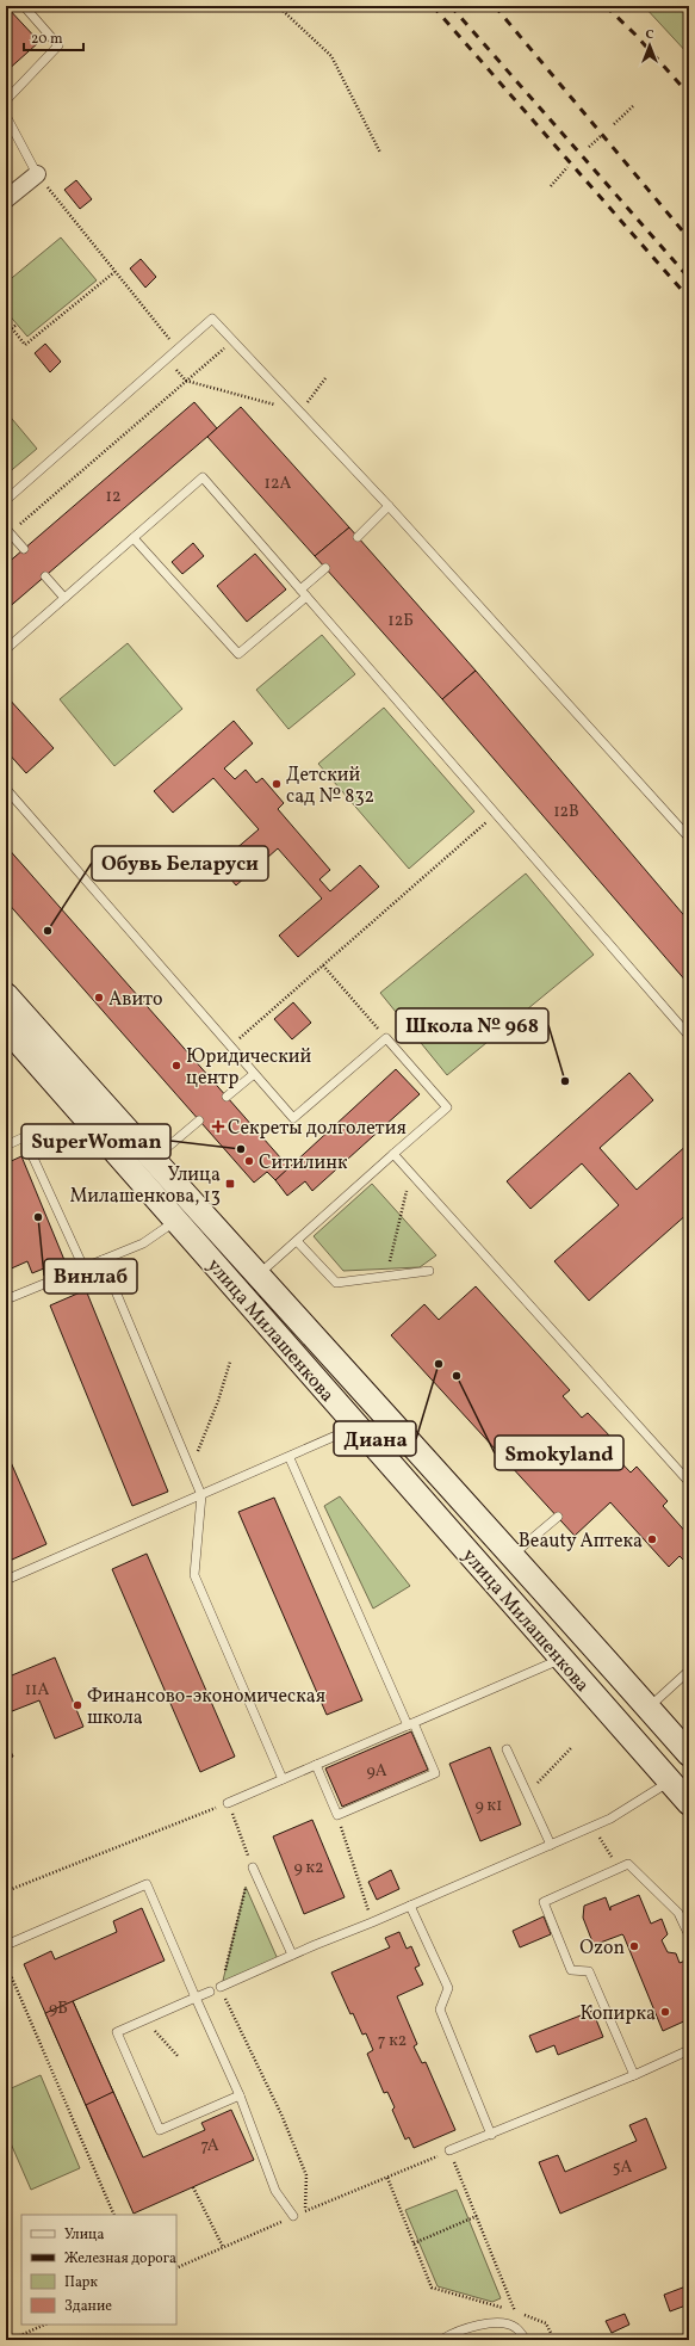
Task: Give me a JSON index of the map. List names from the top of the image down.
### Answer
{
  "streets": {
    "main road": ["улица Милашенкова"]
  },
  "places": {
    "other": [
      "Детский сад № 832",
      "Обувь Беларуси",
      "Авито",
      "Юридический центр",
      "Школа № 968",
      "SuperWoman",
      "Ситилинк",
      "Винлаб",
      "Диана",
      "Smokyland",
      "Beauty Аптека",
      "Финансово-экономическая школа",
      "Ozon",
      "Копирка"
    ],
    "health": ["Секреты долголетия"],
    "transit": ["Улица Милашенкова, 13"]
  },
  "house_numbers": [
    "12А",
    "12",
    "12Б",
    "12В",
    "11А",
    "9А",
    "9 к1",
    "9 к2",
    "9Б",
    "7 к2",
    "7A",
    "5А"
  ],
  "legend": [
    "Улица",
    "Железная дорога",
    "Парк",
    "Здание"
  ],
  "scale_bar": "20 m",
  "north": "top"
}
